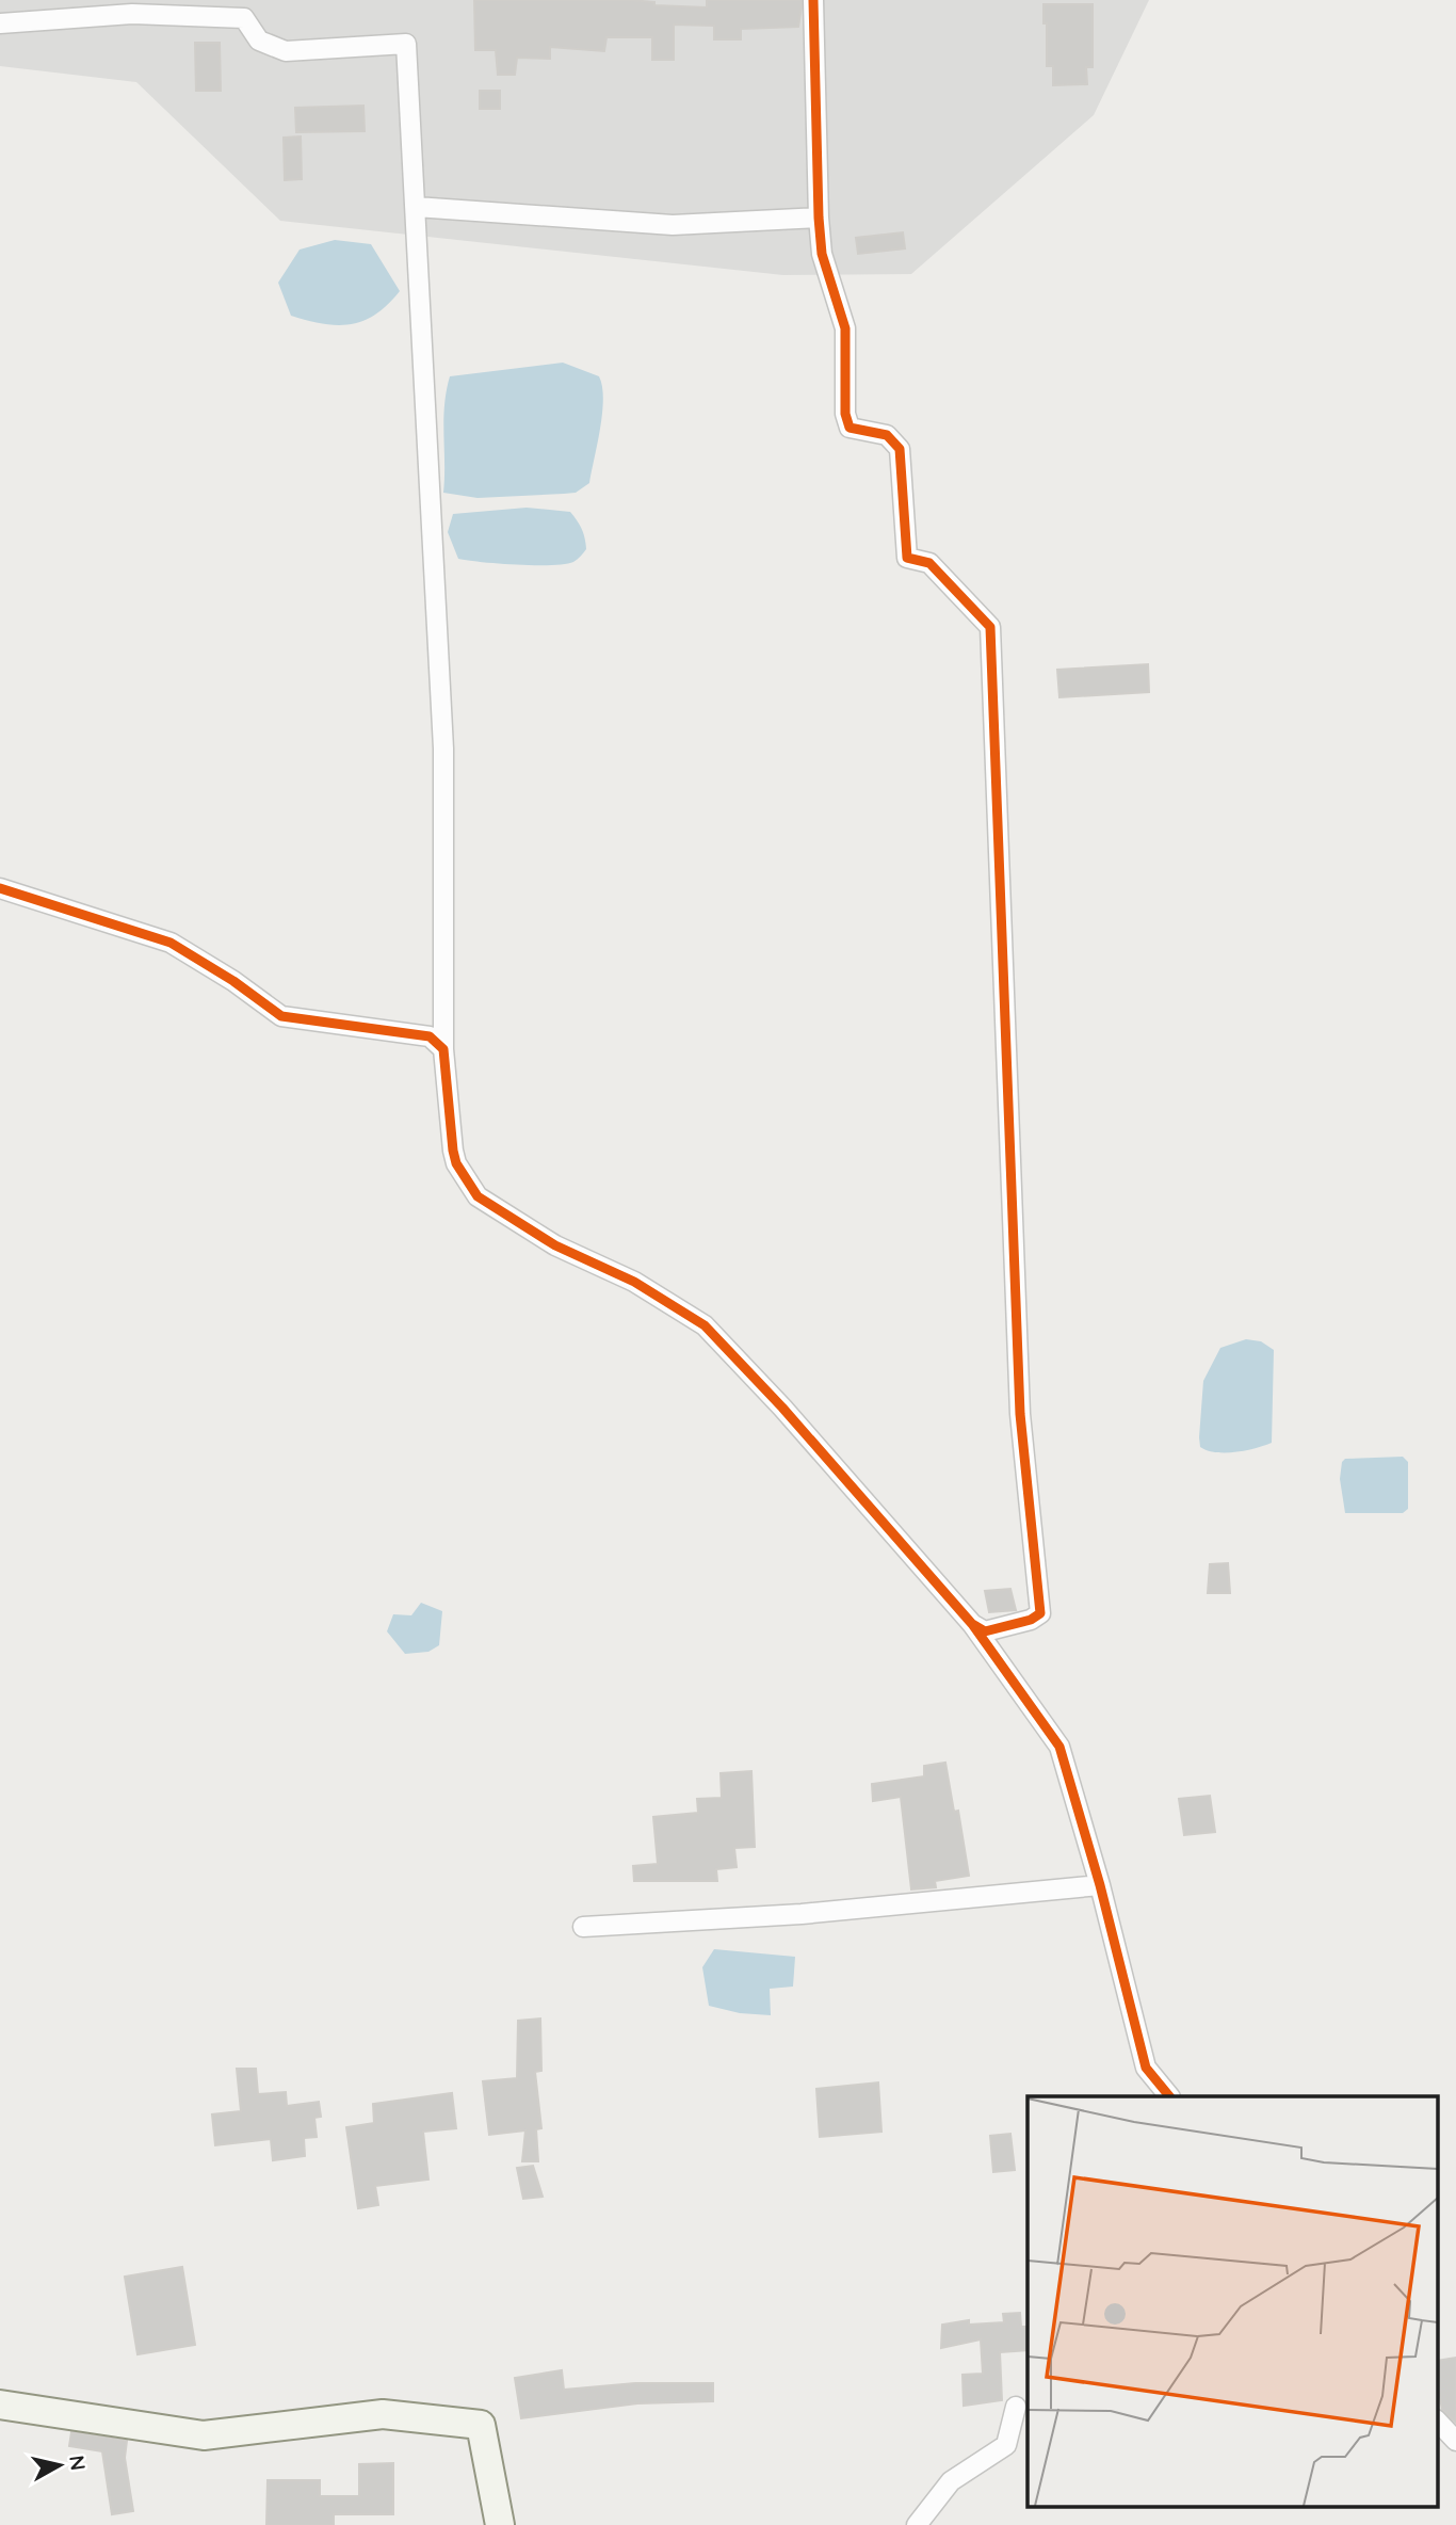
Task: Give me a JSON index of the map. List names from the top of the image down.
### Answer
{
  "north": "right"
}
